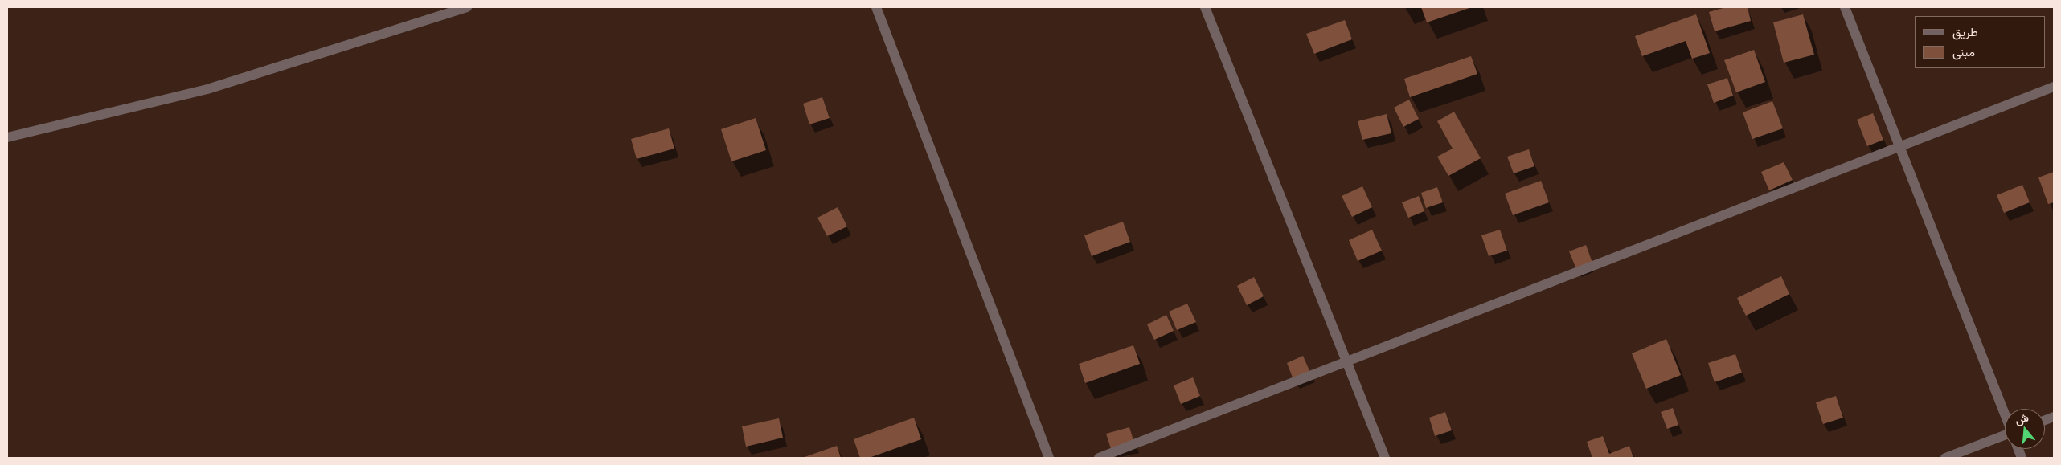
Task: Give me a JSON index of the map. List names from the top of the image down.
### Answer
{
  "legend": ["طريق", "مبنى"],
  "north": "top"
}
